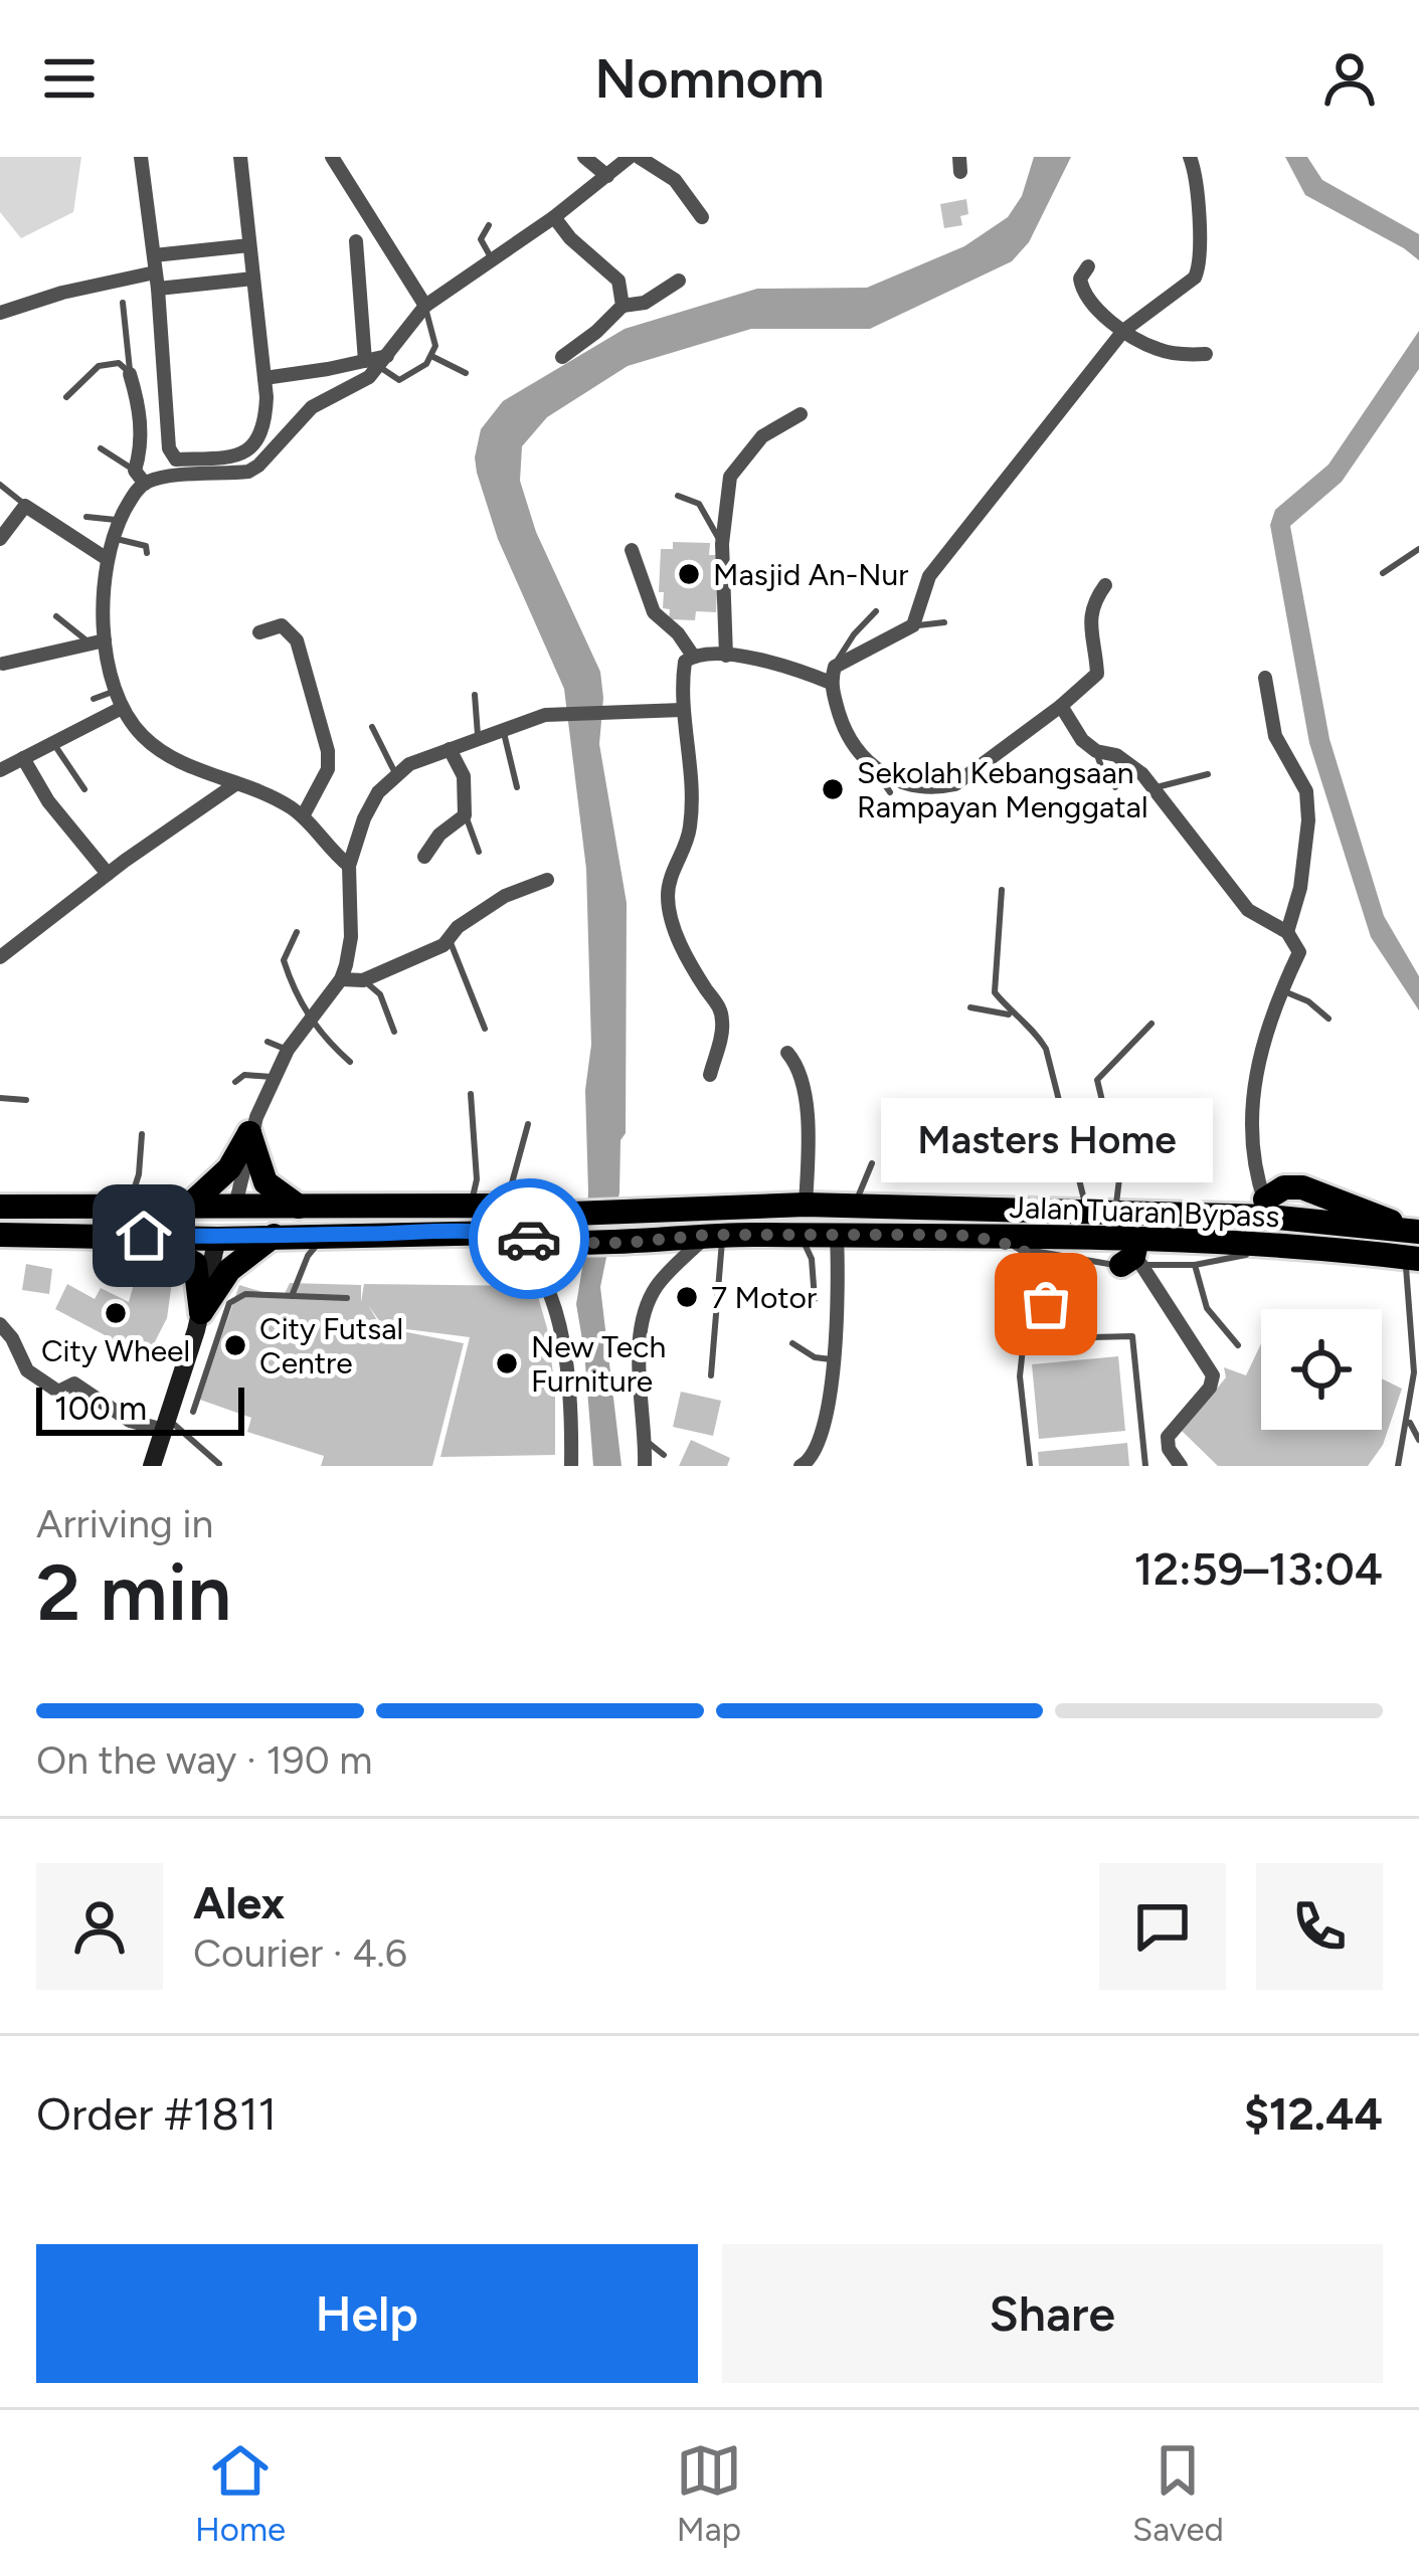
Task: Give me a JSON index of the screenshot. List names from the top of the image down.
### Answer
{
  "streets": {
    "highway": ["Jalan Tuaran Bypass"]
  },
  "places": [
    "Masjid An-Nur",
    "Sekolah Kebangsaan Rampayan Menggatal",
    "7 Motor",
    "Masters Home",
    "City Wheel",
    "City Futsal Centre",
    "New Tech Furniture"
  ],
  "scale_bar": "100 m",
  "page": {
    "header": "Nomnom",
    "bubble": "Masters Home",
    "scale": "100 m",
    "heading": ["2 min", "Arriving in", "12:59–13:04"],
    "panel": [
      "Alex",
      "Courier · 4.6",
      "Order #1811",
      "$12.44"
    ],
    "bar": "On the way · 190 m",
    "buttons": ["Help", "Share"],
    "tabs": ["Home", "Map", "Saved"]
  }
}
